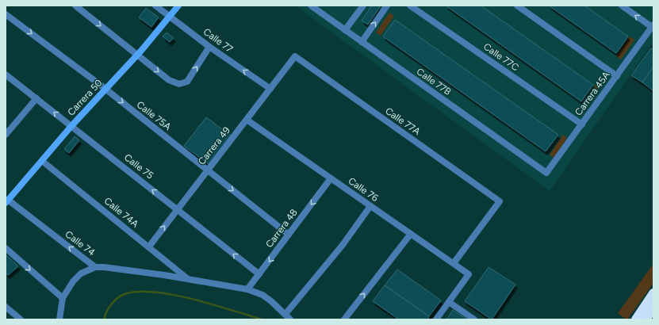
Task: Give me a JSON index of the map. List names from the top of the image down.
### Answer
{
  "streets": {
    "street": [
      "Calle 77",
      "Calle 77C",
      "Calle 77B",
      "Carrera 45A",
      "Carrera 50",
      "Calle 75A",
      "Calle 77A",
      "Carrera 49",
      "Calle 75",
      "Calle 76",
      "Calle 74A",
      "Carrera 48",
      "Calle 74"
    ]
  },
  "crossings": [
    ["Calle 77", "Carrera 50"],
    ["Calle 77", "Carrera 49"],
    ["Calle 77C", "Carrera 45A"],
    ["Calle 77B", "Carrera 45A"],
    ["Carrera 50", "Calle 75A"],
    ["Carrera 50", "Calle 75"],
    ["Carrera 50", "Calle 74A"],
    ["Carrera 50", "Calle 74"],
    ["Calle 75A", "Carrera 49"],
    ["Calle 75A", "Carrera 48"],
    ["Calle 77A", "Carrera 49"],
    ["Calle 77A", "Calle 76"],
    ["Carrera 49", "Calle 75"],
    ["Carrera 49", "Calle 76"],
    ["Carrera 49", "Calle 74A"],
    ["Calle 75", "Carrera 48"],
    ["Calle 76", "Carrera 48"],
    ["Calle 74A", "Calle 74"]
  ],
  "one_way": ["Calle 77", "Calle 75A", "Calle 75"]
}
